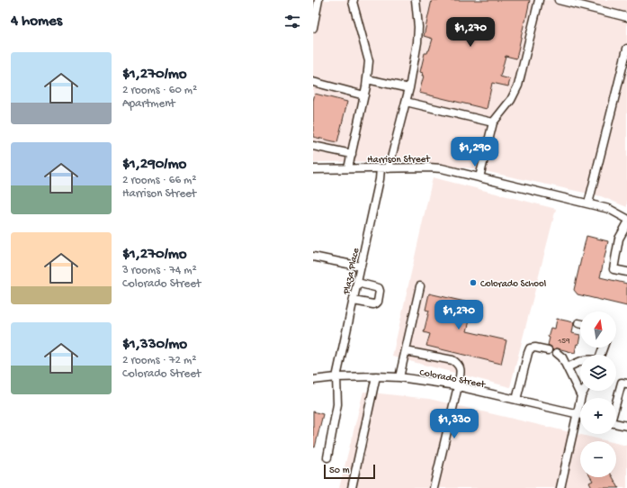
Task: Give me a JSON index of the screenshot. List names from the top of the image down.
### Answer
{
  "streets": {
    "street": ["Harrison Street", "Plaza Place", "Colorado Street"]
  },
  "crossings": [
    ["Harrison Street", "Plaza Place"],
    ["Plaza Place", "Colorado Street"]
  ],
  "places": ["Colorado School"],
  "house_numbers": ["159"],
  "scale_bar": "50 m",
  "north": "top",
  "page": {
    "heading": "4 homes",
    "price": [
      "$1,270",
      "$1,290",
      "$1,270",
      "$1,330"
    ],
    "list": [
      {
        "name": "$1,270/mo",
        "note": "2 rooms · 60 m² · Apartment"
      },
      {
        "name": "$1,290/mo",
        "note": "2 rooms · 66 m² · Harrison Street"
      },
      {
        "name": "$1,270/mo",
        "note": "3 rooms · 74 m² · Colorado Street"
      },
      {
        "name": "$1,330/mo",
        "note": "2 rooms · 72 m² · Colorado Street"
      }
    ],
    "map_buttons": ["+", "−"],
    "scale": "50 m"
  }
}
